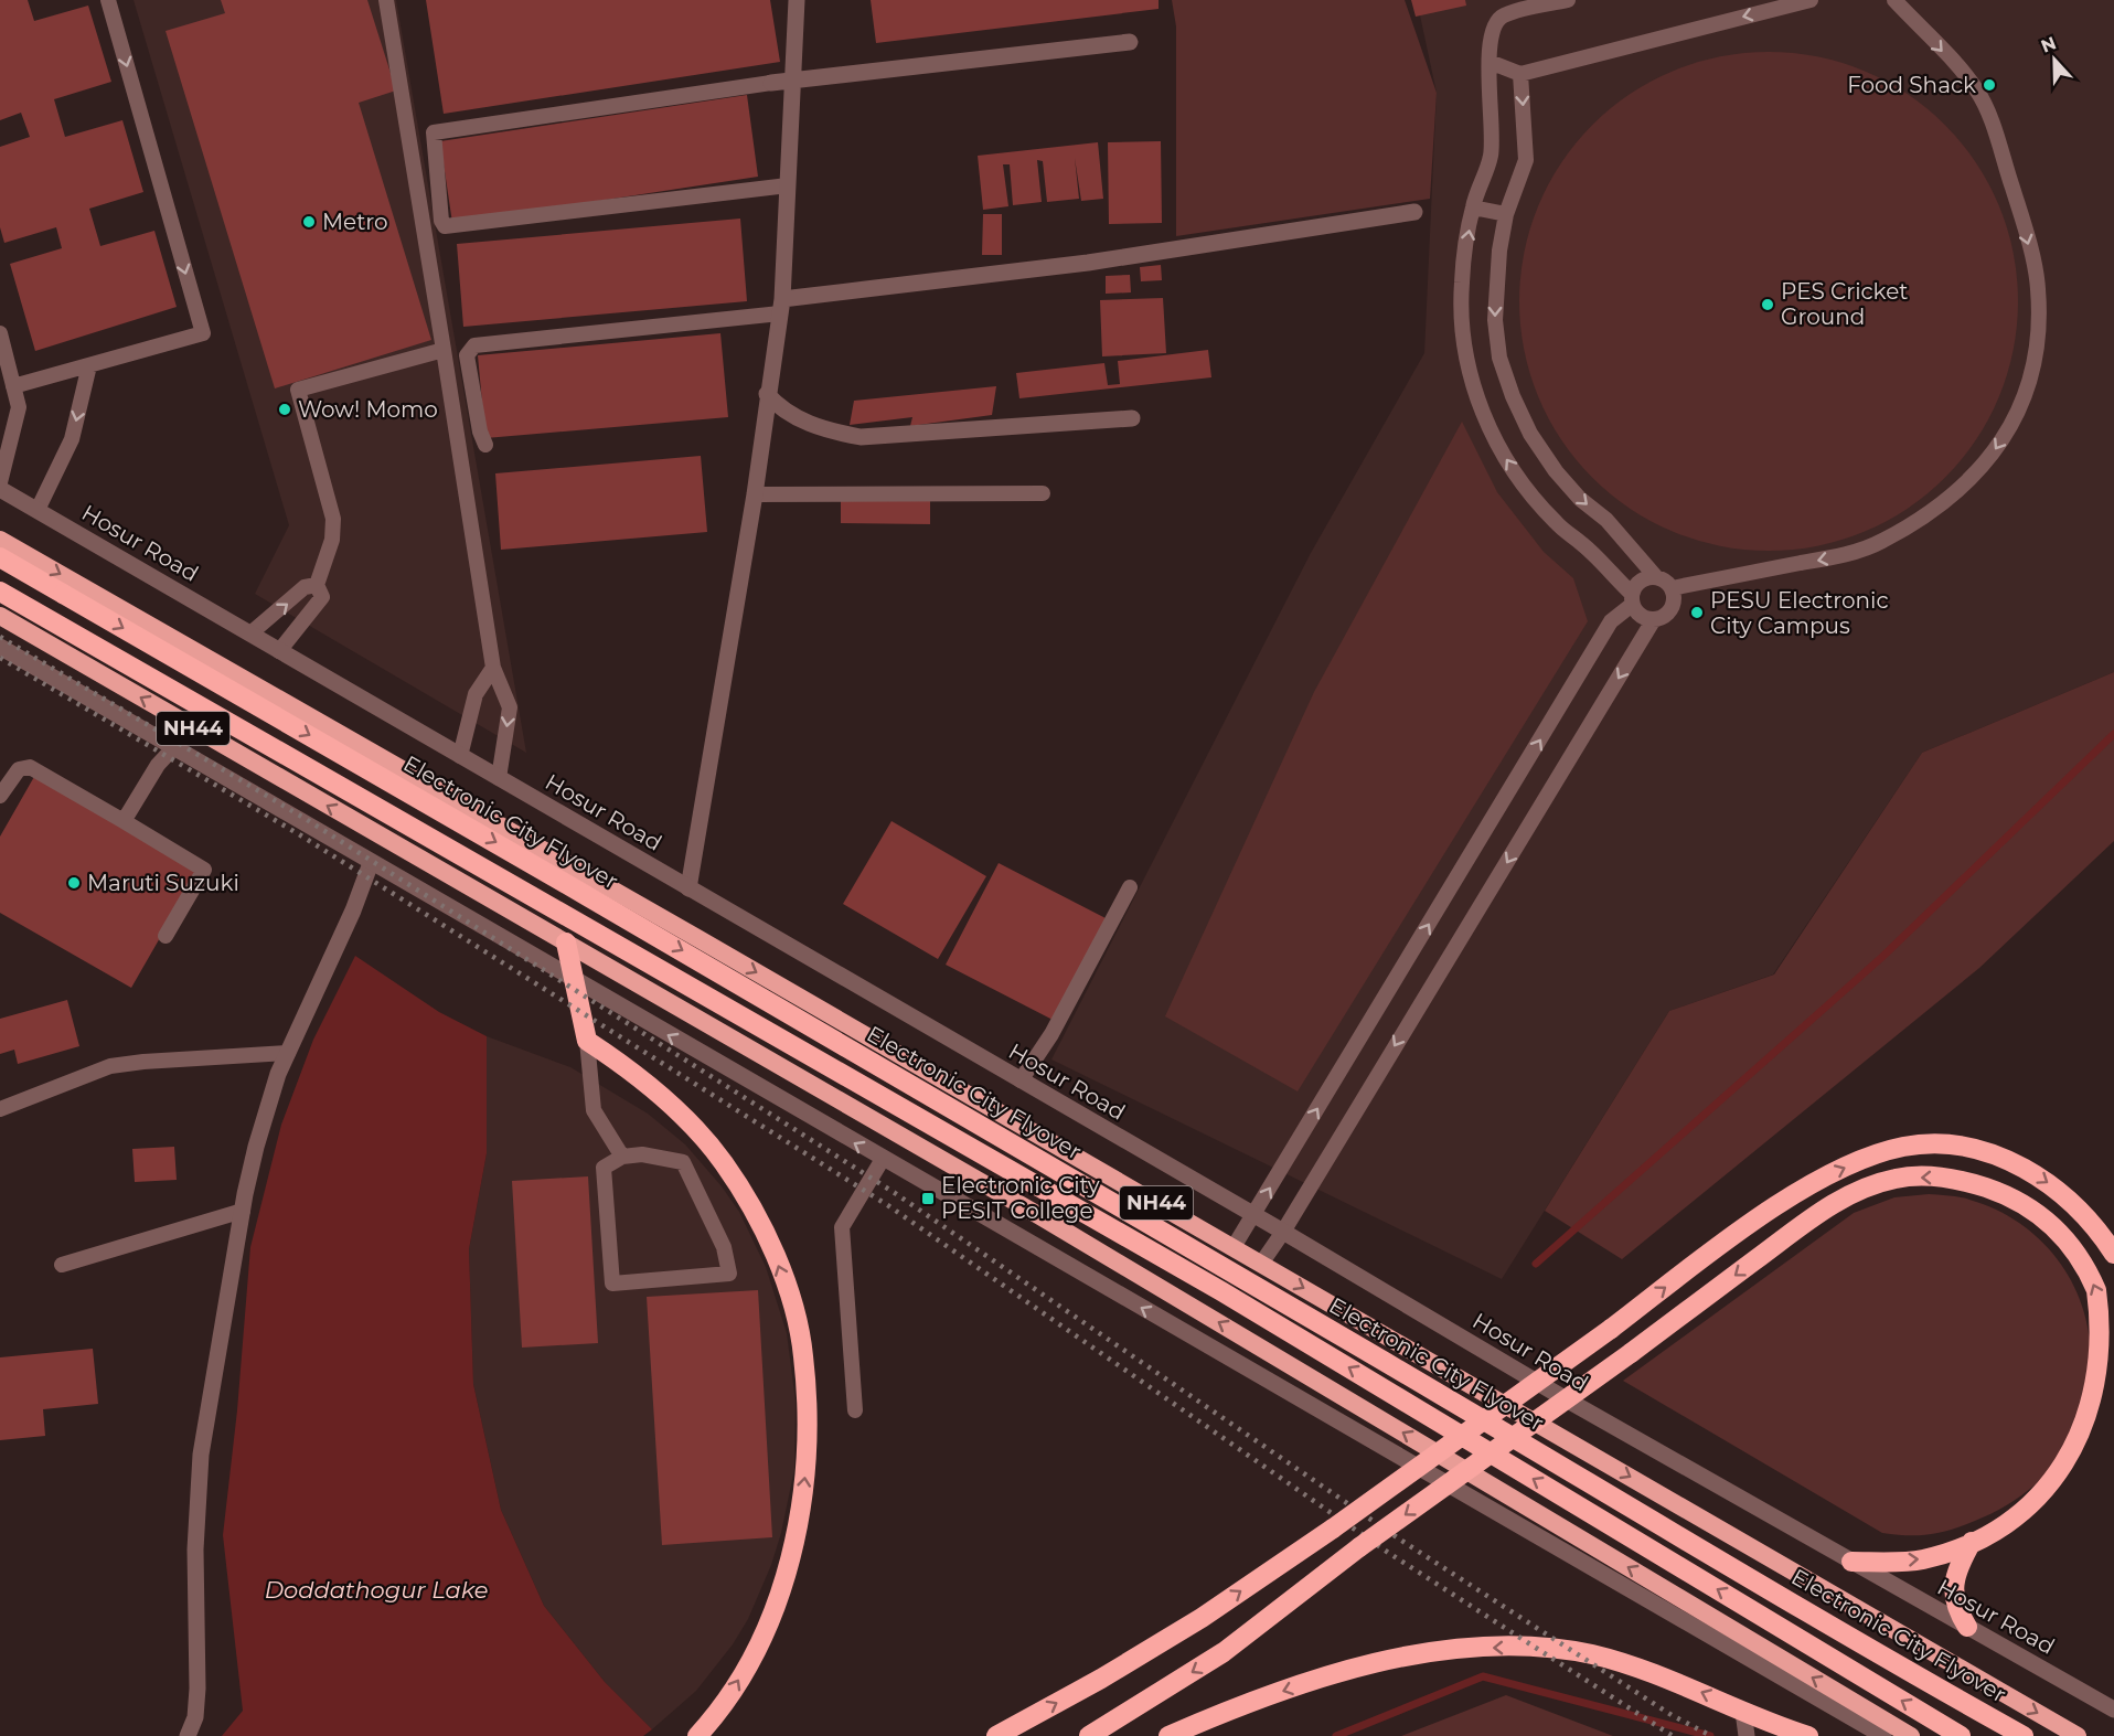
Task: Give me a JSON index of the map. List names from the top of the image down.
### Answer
{
  "streets": {
    "highway": ["NH44", "Electronic City Flyover"],
    "street": ["Hosur Road"]
  },
  "water": ["Doddathogur Lake"],
  "places": {
    "other": [
      "Food Shack",
      "Metro",
      "PES Cricket Ground",
      "Wow! Momo",
      "PESU Electronic City Campus",
      "Maruti Suzuki"
    ],
    "transit": ["Electronic City PESIT College"]
  },
  "north": "top"
}
